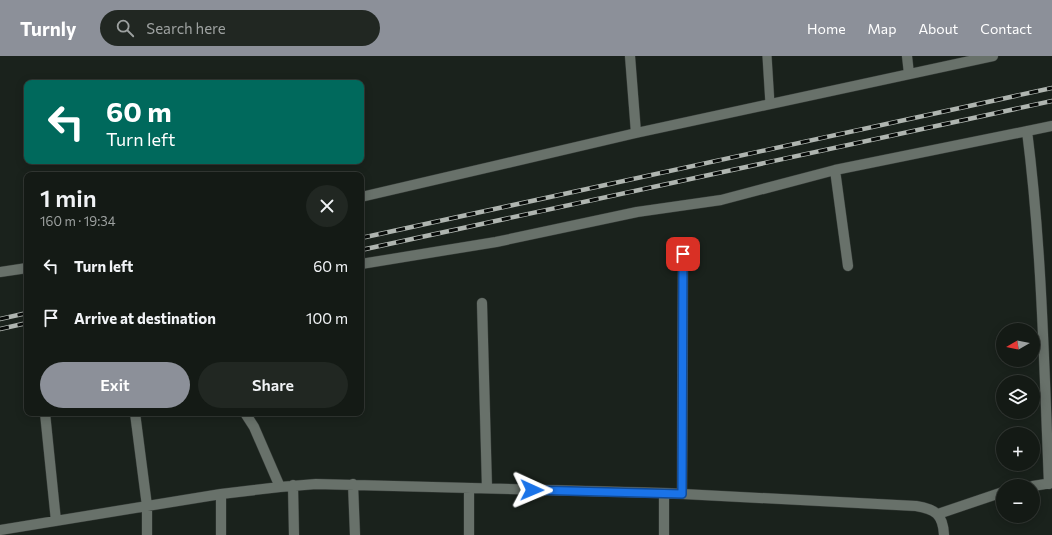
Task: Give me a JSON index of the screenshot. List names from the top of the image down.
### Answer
{
  "north": "left",
  "page": {
    "header": "Turnly",
    "search": "Search here",
    "nav": [
      "Home",
      "Map",
      "About",
      "Contact"
    ],
    "turn": ["60 m", "Turn left"],
    "heading": ["1 min", "160 m · 19:34"],
    "list": [
      {
        "name": "Turn left",
        "value": "60 m"
      },
      {
        "name": "Arrive at destination",
        "value": "100 m"
      }
    ],
    "map_buttons": ["+", "−"],
    "buttons": ["Exit", "Share"]
  }
}
